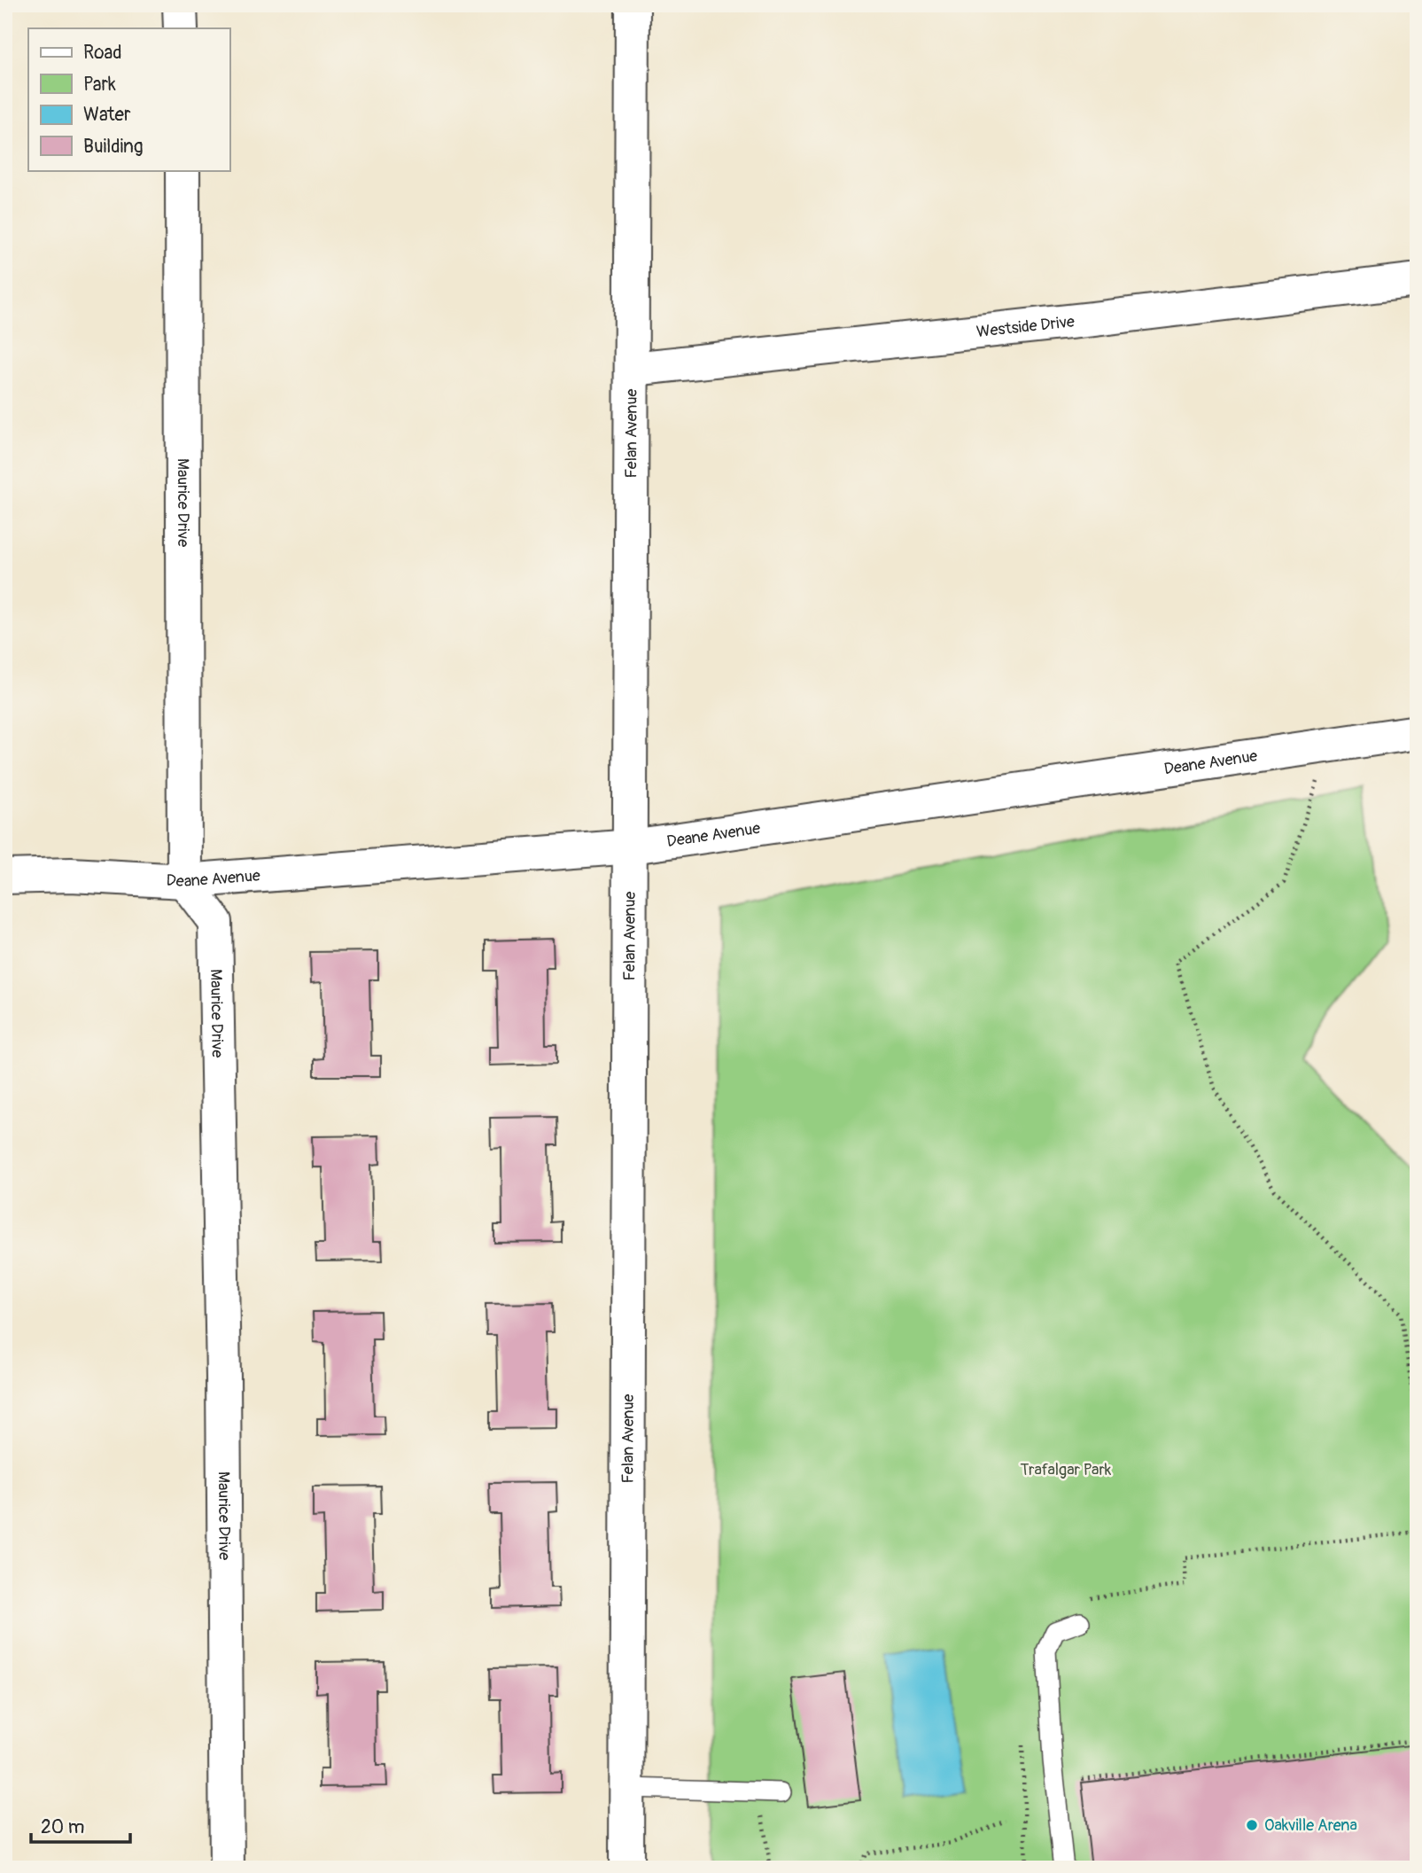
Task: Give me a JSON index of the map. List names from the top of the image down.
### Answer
{
  "streets": {
    "street": [
      "Westside Drive",
      "Felan Avenue",
      "Maurice Drive",
      "Deane Avenue"
    ]
  },
  "crossings": [
    ["Westside Drive", "Felan Avenue"],
    ["Felan Avenue", "Deane Avenue"],
    ["Maurice Drive", "Deane Avenue"]
  ],
  "parks": ["Trafalgar Park"],
  "places": ["Oakville Arena"],
  "legend": [
    "Road",
    "Park",
    "Water",
    "Building"
  ],
  "scale_bar": "20 m"
}
